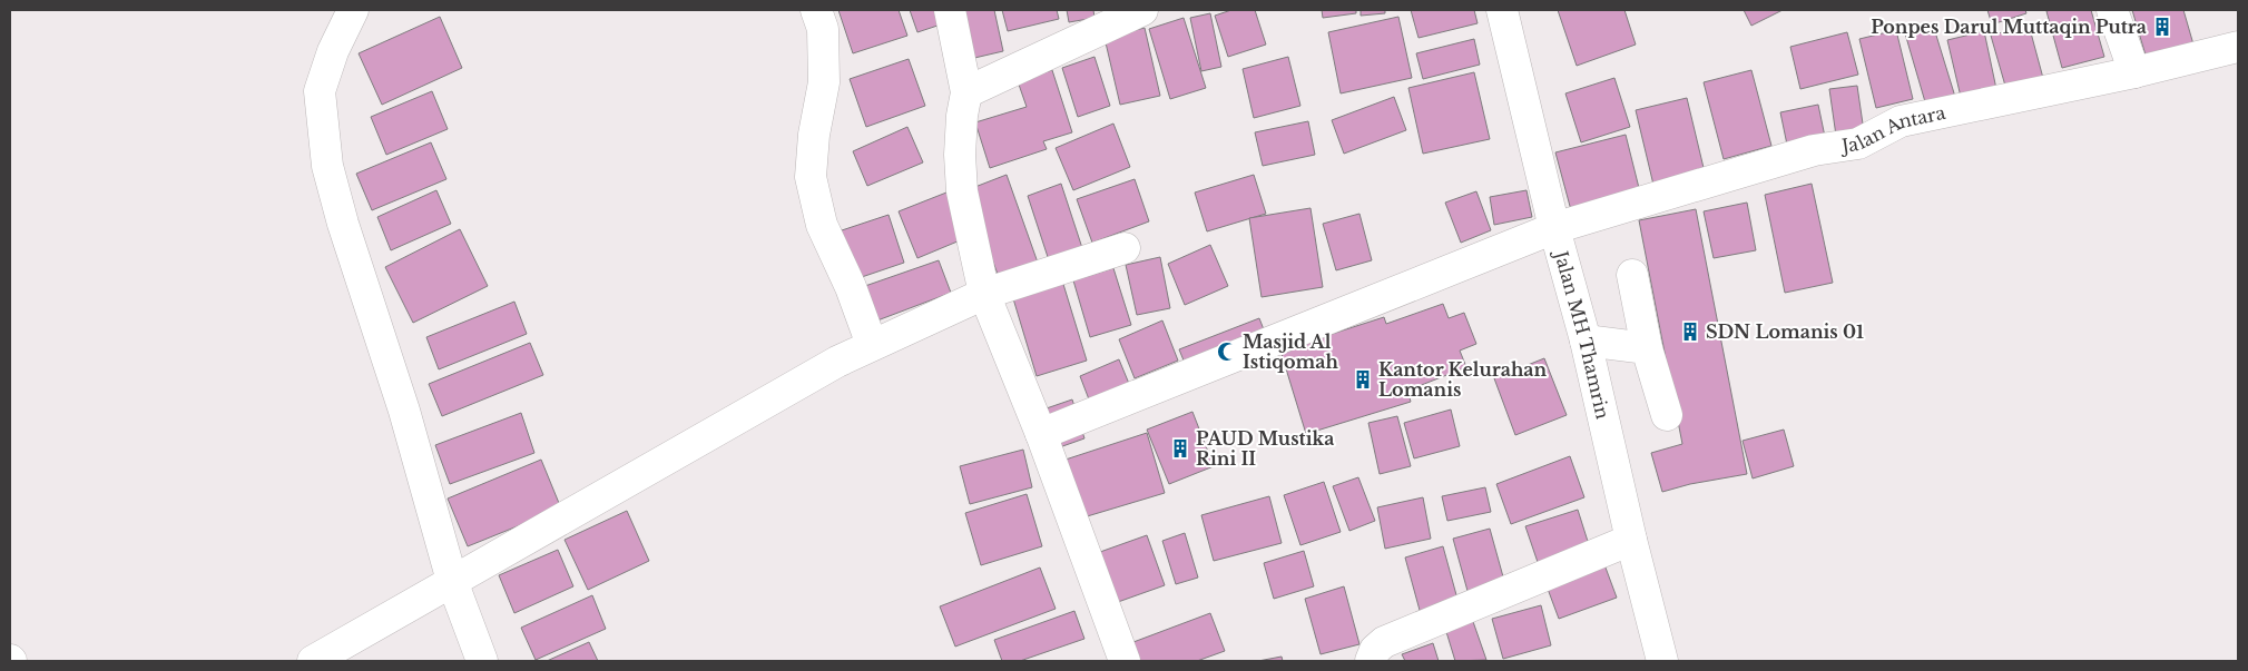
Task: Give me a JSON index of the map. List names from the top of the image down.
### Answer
{
  "streets": {
    "street": ["Jalan Antara", "Jalan MH Thamrin"]
  },
  "crossings": [
    ["Jalan Antara", "Jalan MH Thamrin"]
  ],
  "places": {
    "building": [
      "Ponpes Darul Muttaqin Putra",
      "SDN Lomanis 01",
      "Kantor Kelurahan Lomanis",
      "PAUD Mustika Rini II"
    ],
    "mosque": ["Masjid Al Istiqomah"]
  }
}
